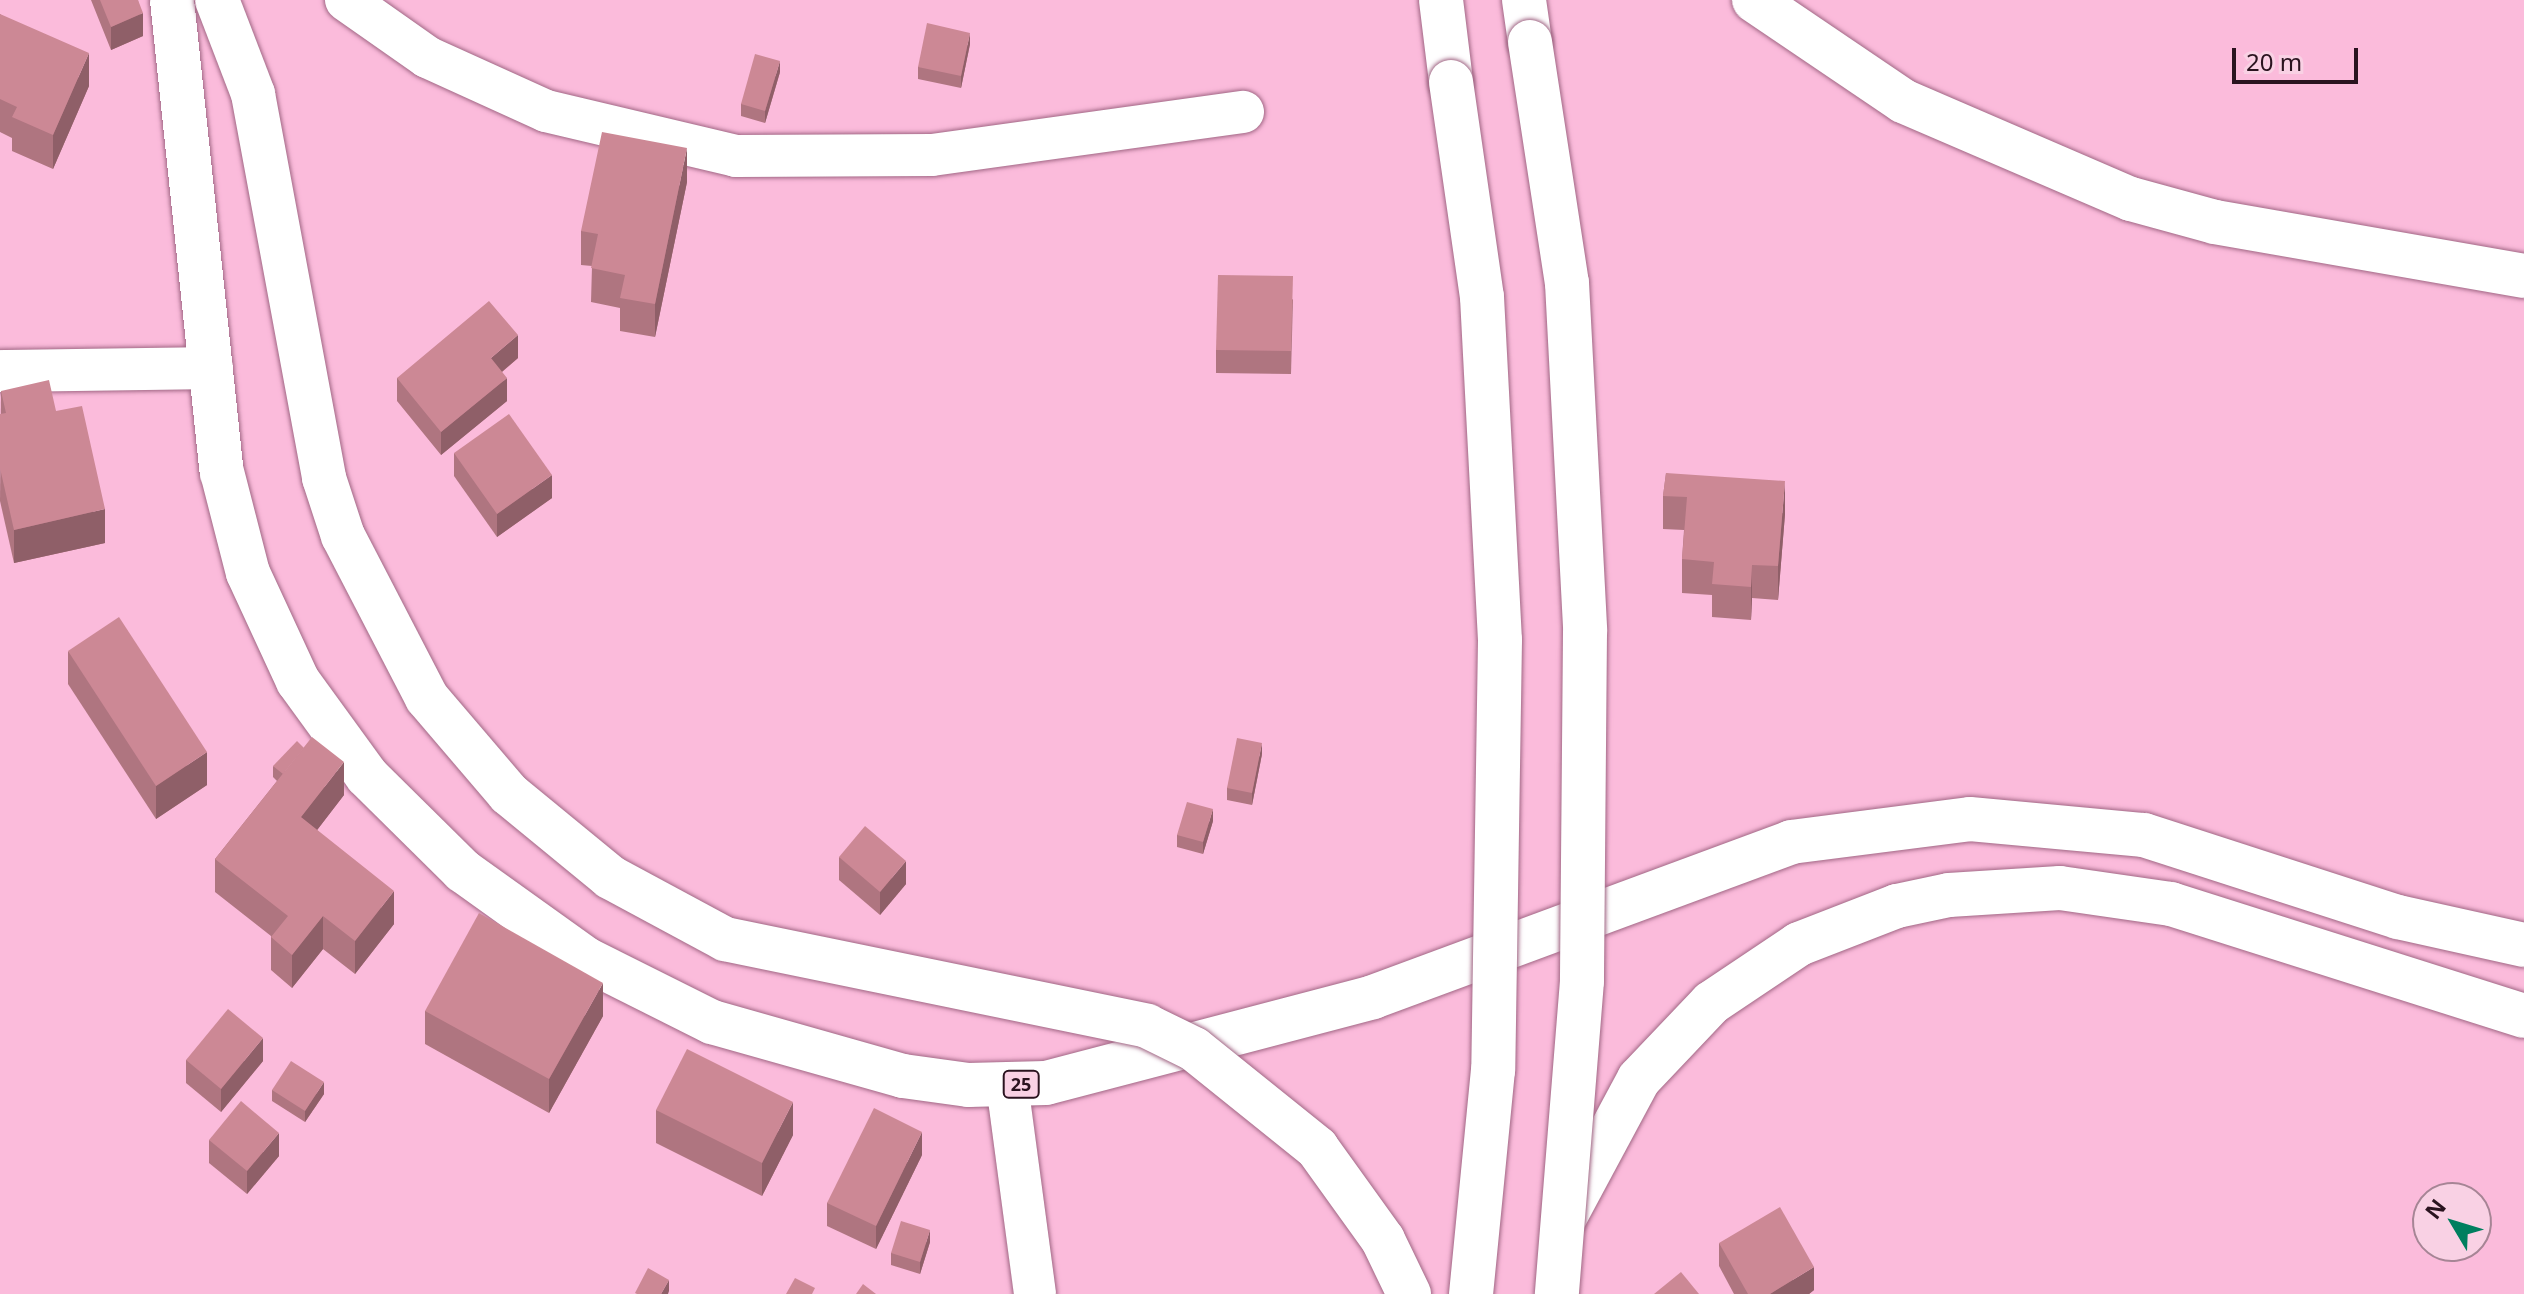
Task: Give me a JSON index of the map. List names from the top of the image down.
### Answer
{
  "streets": {
    "main road": ["25"]
  },
  "scale_bar": "20 m",
  "north": "top left"
}
